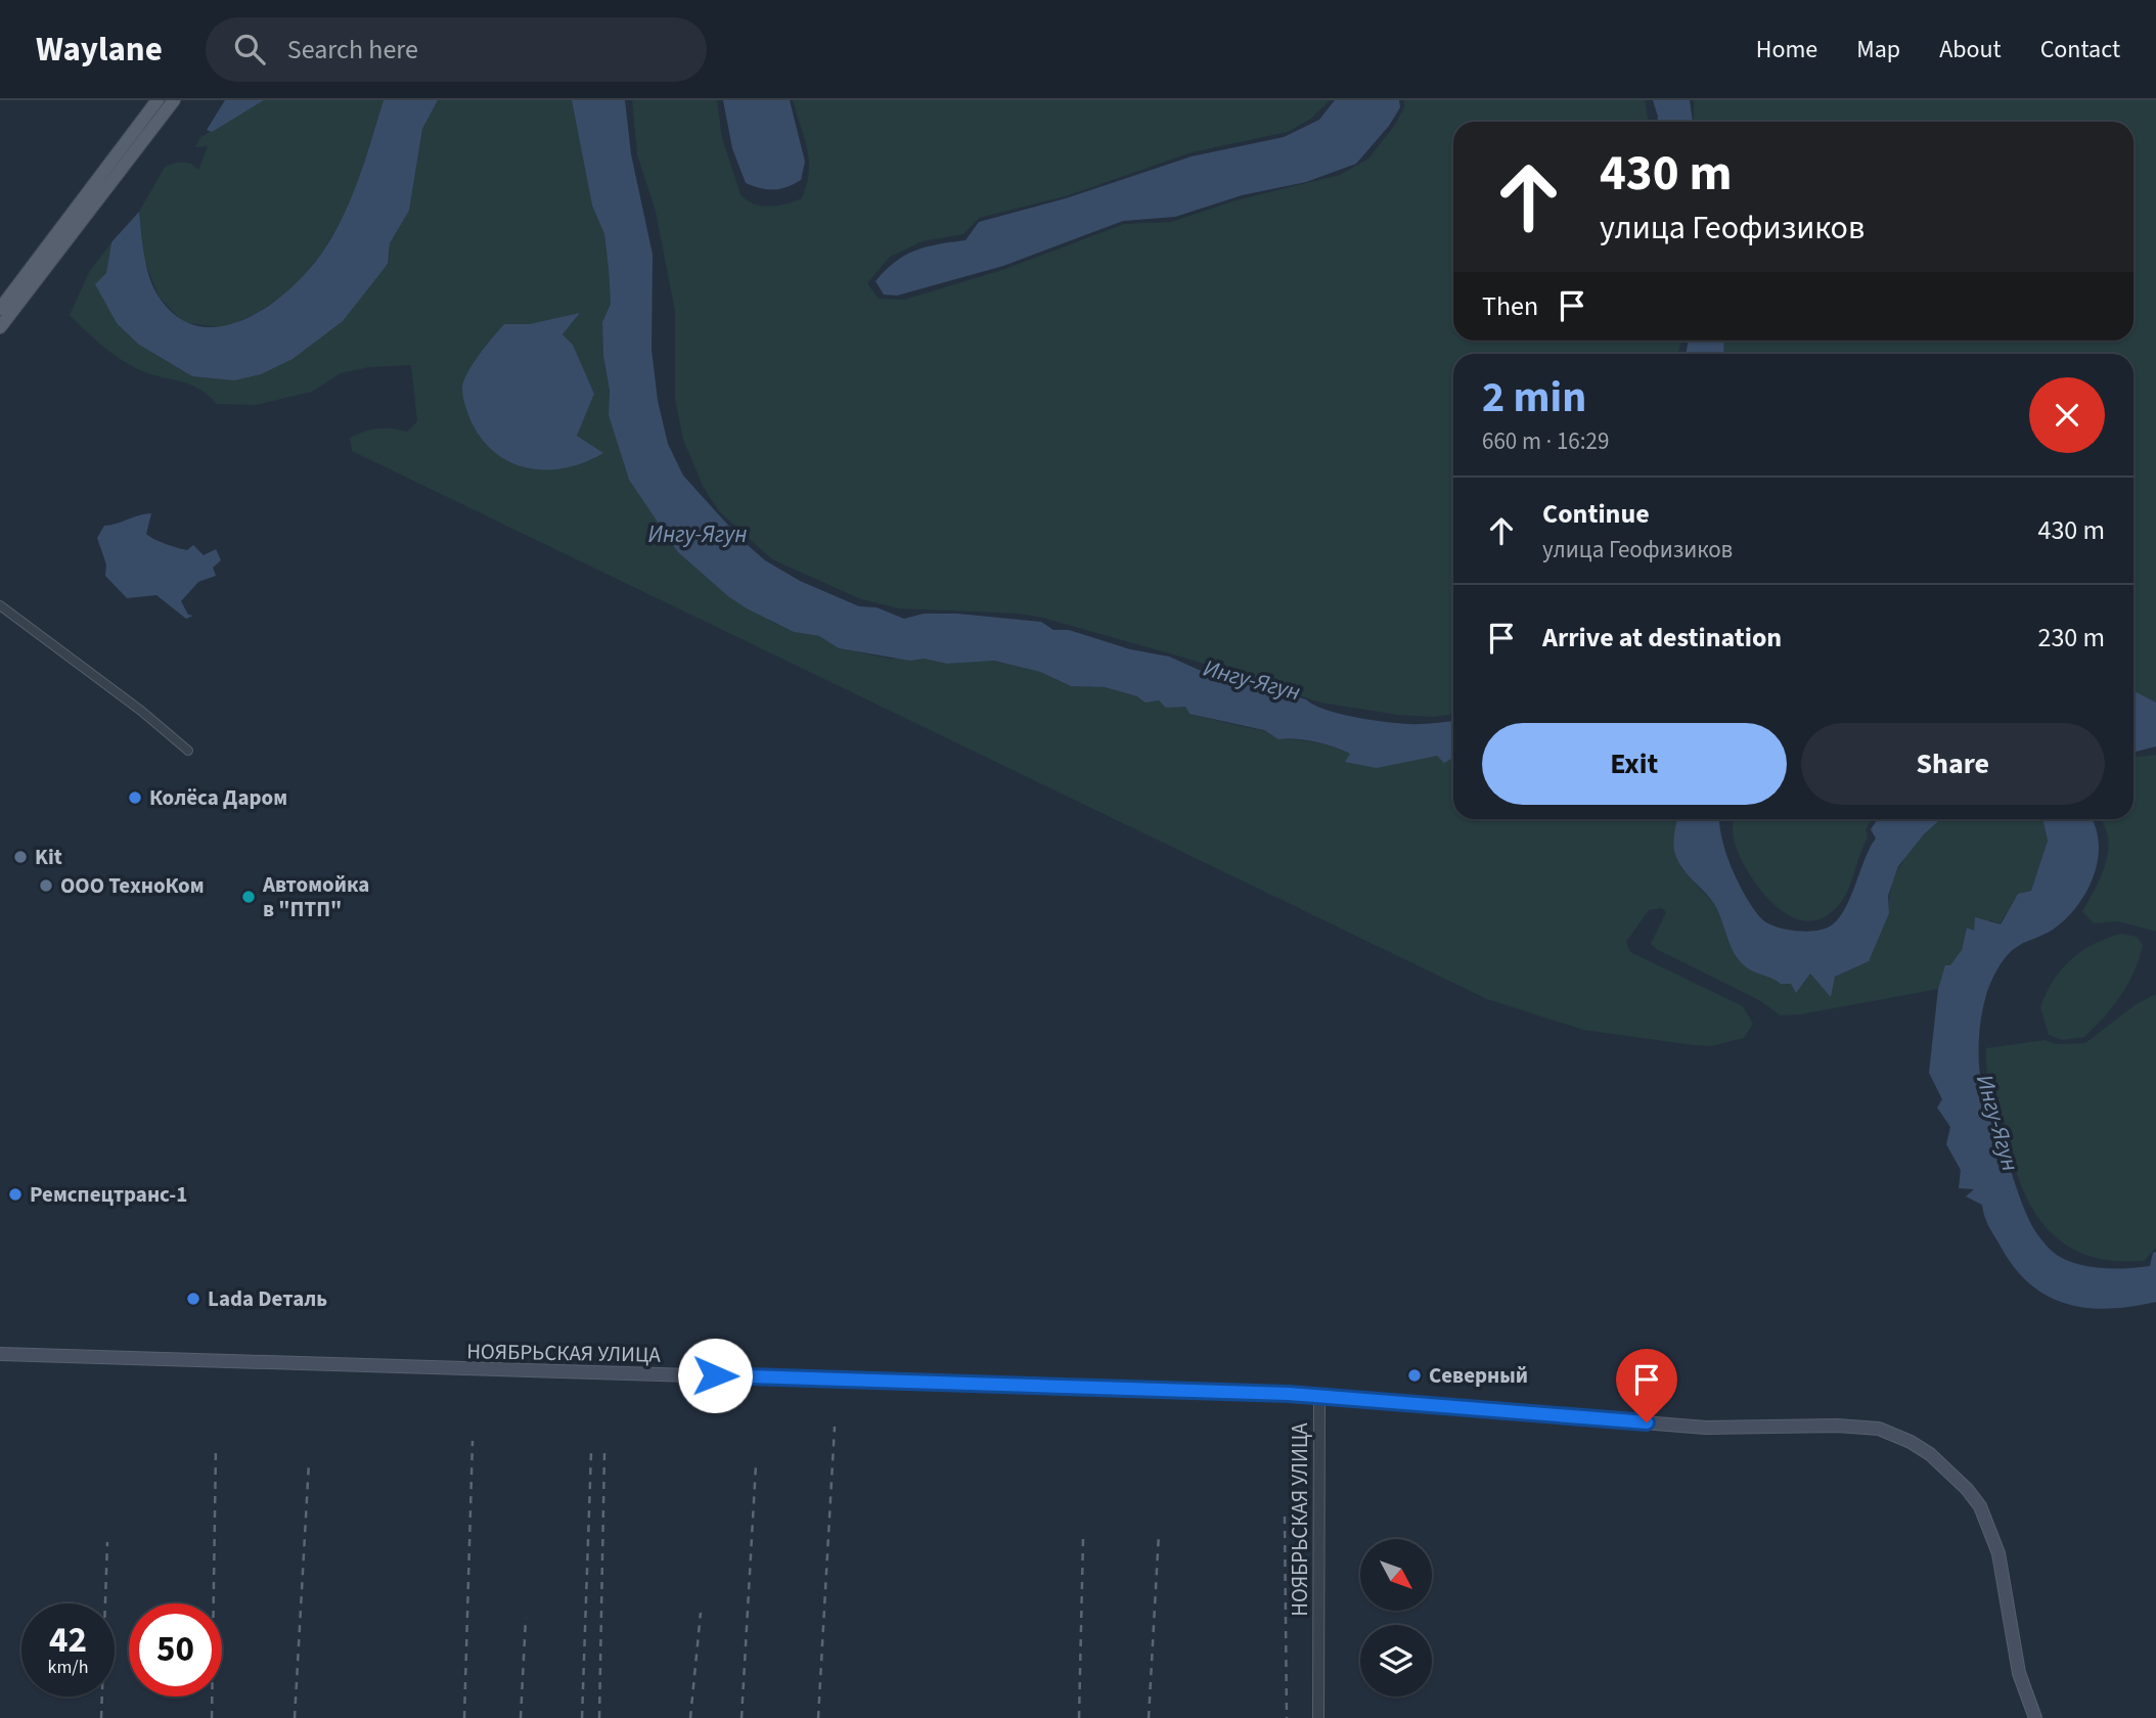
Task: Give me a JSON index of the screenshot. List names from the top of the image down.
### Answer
{
  "streets": {
    "main road": ["НОЯБРЬСКАЯ УЛИЦА"]
  },
  "water": ["Ингу-Ягун"],
  "places": [
    "Колёса Даром",
    "Kit",
    "ООО ТехноКом",
    "Автомойка в \"ПТП\"",
    "Ремспецтранс-1",
    "Lada Dеталь",
    "Северный"
  ],
  "north": "bottom right",
  "page": {
    "header": "Waylane",
    "search": "Search here",
    "nav": [
      "Home",
      "Map",
      "About",
      "Contact"
    ],
    "turn": ["430 m", "улица Геофизиков"],
    "then": "Then",
    "heading": ["2 min", "660 m · 16:29"],
    "list": [
      {
        "name": "Continue",
        "note": "улица Геофизиков",
        "value": "430 m"
      },
      {
        "name": "Arrive at destination",
        "value": "230 m"
      }
    ],
    "buttons": ["Exit", "Share"],
    "speed": "42 km/h",
    "limit": "50"
  }
}
